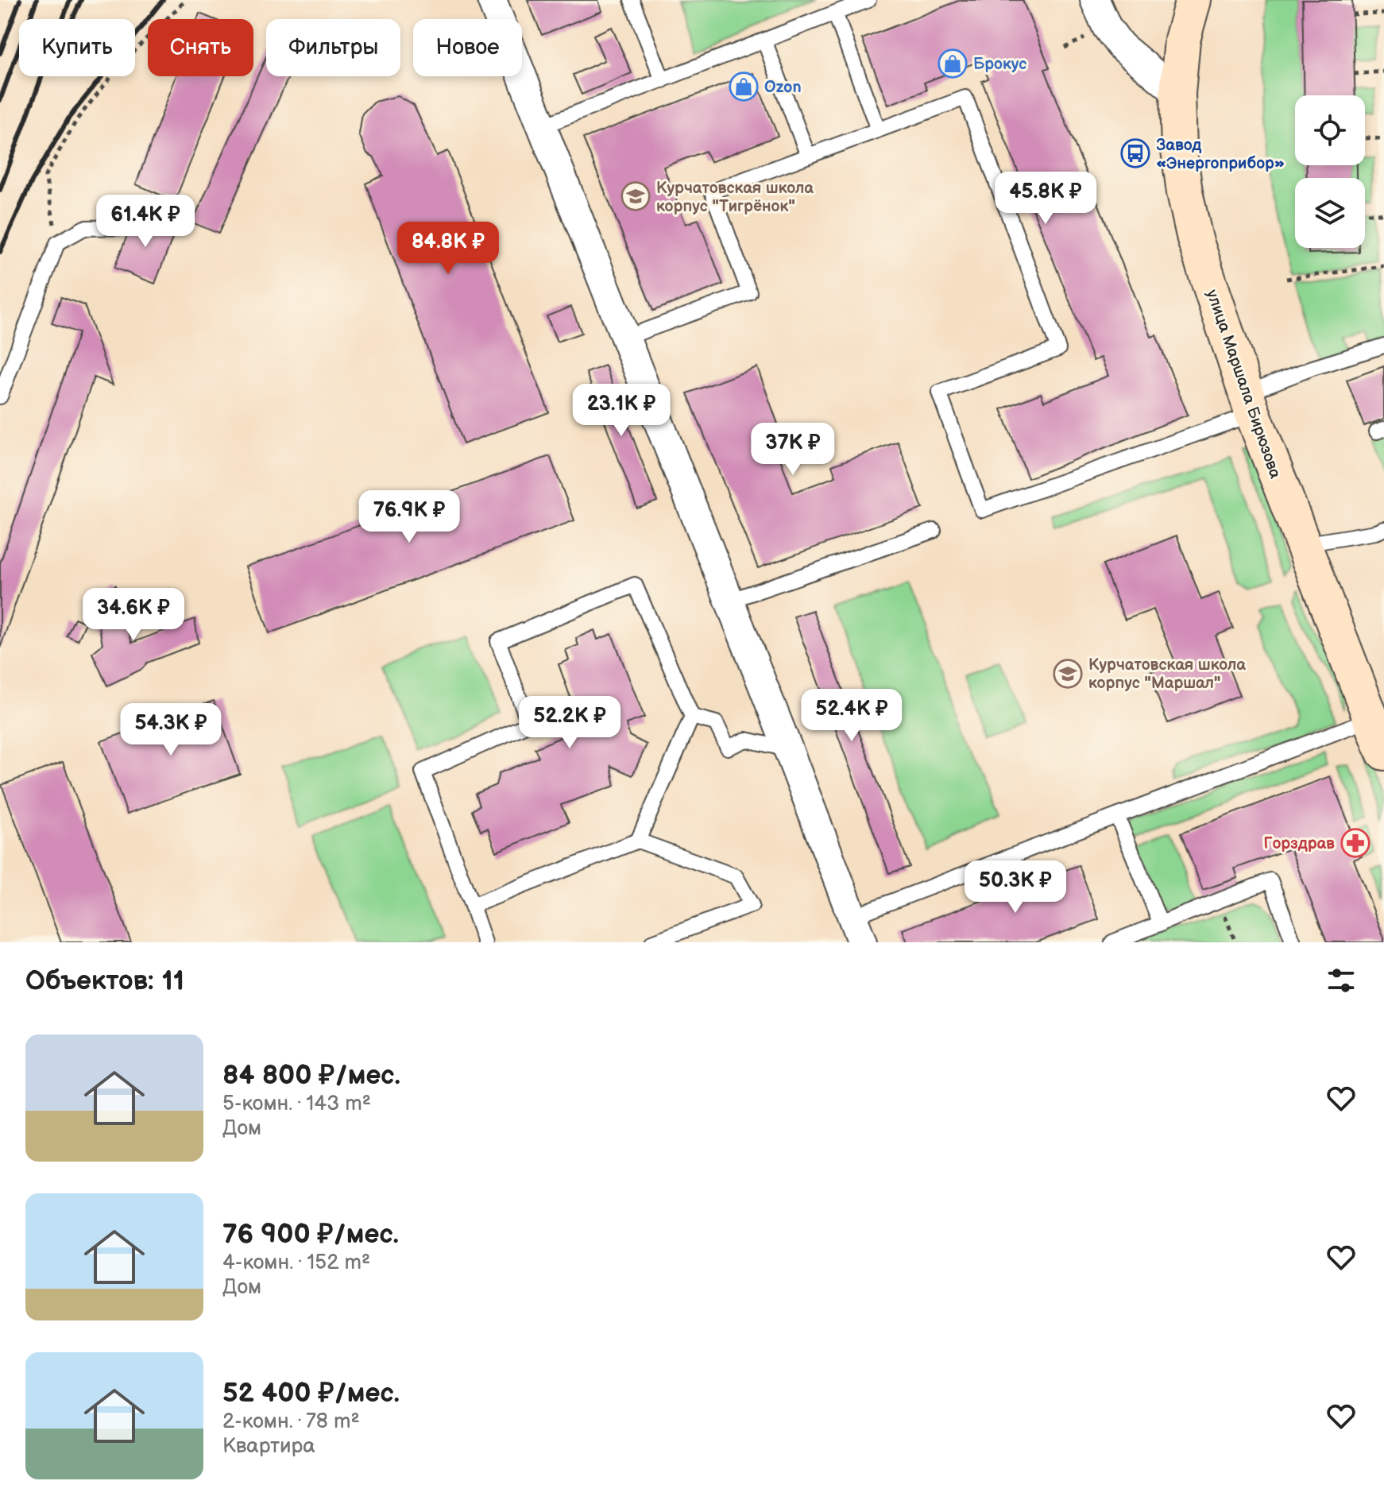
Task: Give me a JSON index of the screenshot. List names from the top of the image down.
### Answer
{
  "streets": {
    "street": ["улица Маршала Бирюзова"]
  },
  "places": {
    "shop": ["Брокус", "Ozon"],
    "bus stop": ["Завод «Энергоприбор»"],
    "school or university": ["Курчатовская школа корпус \"Тигрёнок\"", "Курчатовская школа корпус \"Маршал\""],
    "pharmacy": ["Горздрав"]
  },
  "page": {
    "chip": [
      "Купить",
      "Снять",
      "Фильтры",
      "Новое"
    ],
    "price": [
      "45.8K ₽",
      "61.4K ₽",
      "84.8K ₽",
      "23.1K ₽",
      "37K ₽",
      "76.9K ₽",
      "34.6K ₽",
      "52.4K ₽",
      "52.2K ₽",
      "54.3K ₽",
      "50.3K ₽"
    ],
    "heading": "Объектов: 11",
    "list": [
      {
        "name": "84 800 ₽/мес.",
        "note": "5-комн. · 143 m² · Дом"
      },
      {
        "name": "76 900 ₽/мес.",
        "note": "4-комн. · 152 m² · Дом"
      },
      {
        "name": "52 400 ₽/мес.",
        "note": "2-комн. · 78 m² · Квартира"
      }
    ]
  }
}
